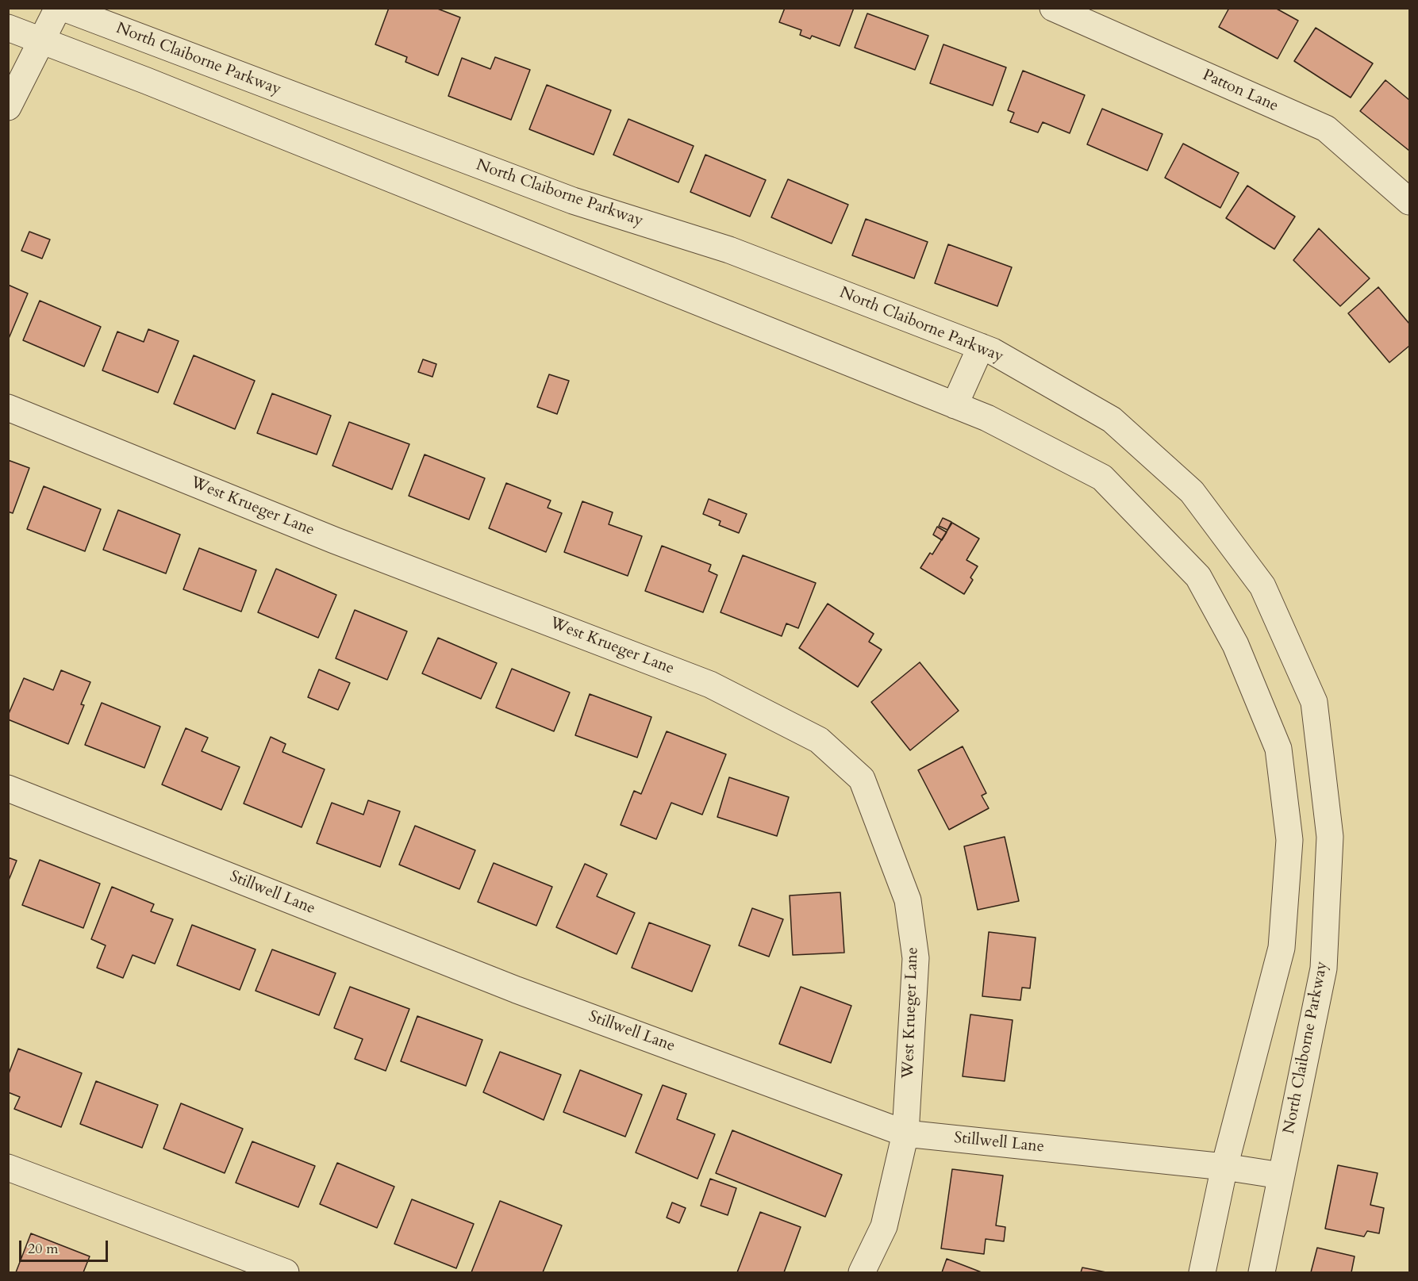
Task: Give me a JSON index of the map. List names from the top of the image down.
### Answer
{
  "streets": {
    "street": [
      "North Claiborne Parkway",
      "Patton Lane",
      "West Krueger Lane",
      "Stillwell Lane"
    ]
  },
  "crossings": [
    ["North Claiborne Parkway", "Stillwell Lane"],
    ["West Krueger Lane", "Stillwell Lane"]
  ],
  "scale_bar": "20 m"
}
